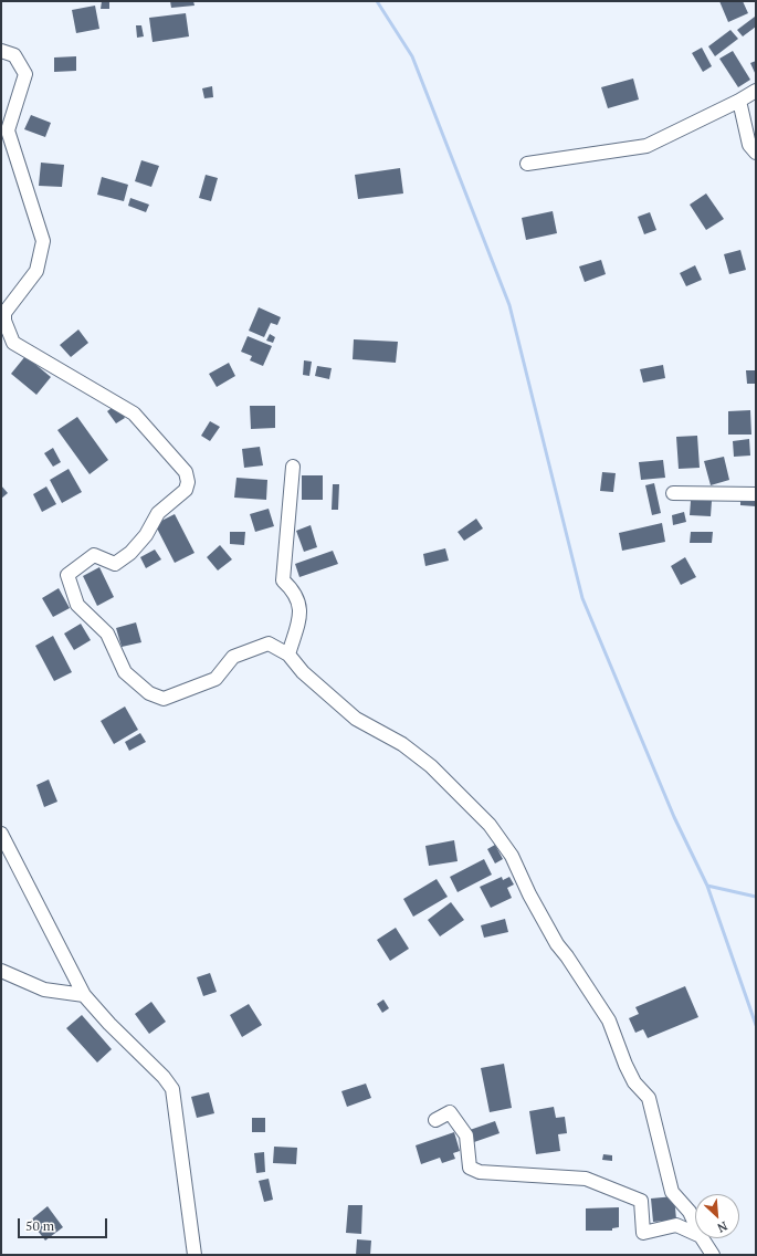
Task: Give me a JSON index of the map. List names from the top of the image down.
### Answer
{
  "scale_bar": "50 m",
  "north": "bottom right"
}
